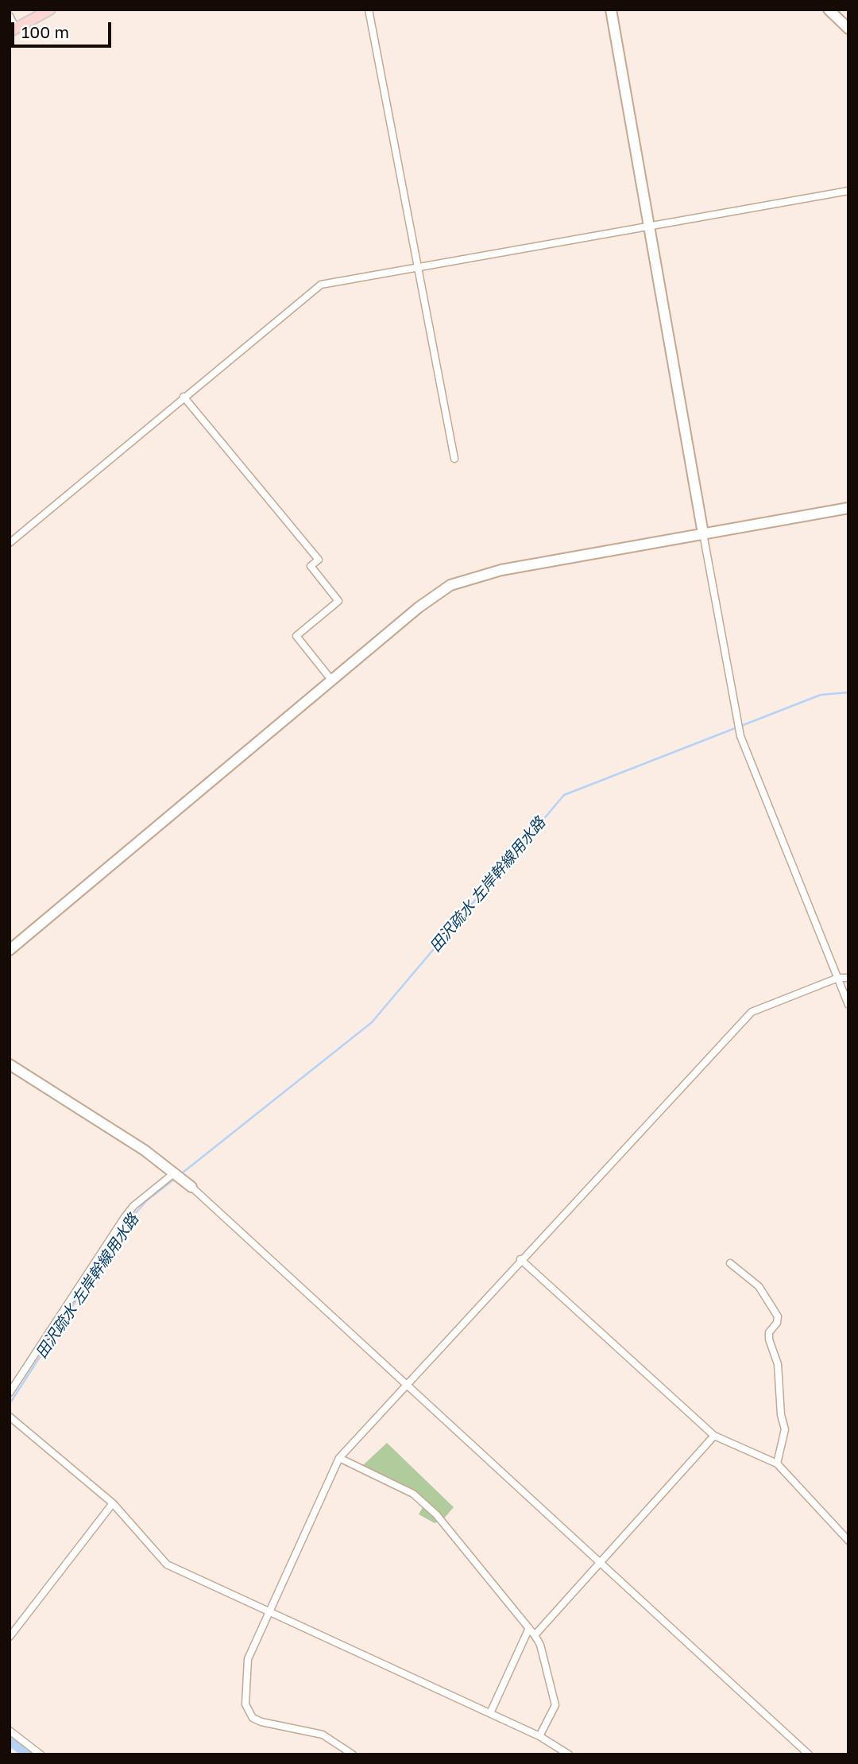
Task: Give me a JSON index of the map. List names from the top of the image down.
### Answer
{
  "water": ["田沢疏水 左岸幹線用水路"],
  "scale_bar": "100 m"
}
